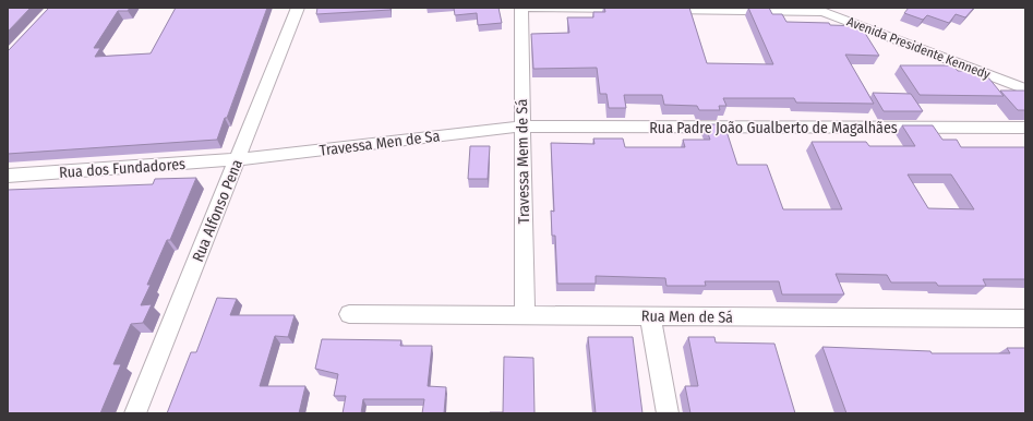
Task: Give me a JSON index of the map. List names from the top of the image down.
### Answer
{
  "streets": {
    "street": [
      "Avenida Presidente Kennedy",
      "Rua Padre João Gualberto de Magalhães",
      "Travessa Men de Sa",
      "Travessa Mem de Sá",
      "Rua dos Fundadores",
      "Rua Alfonso Pena",
      "Rua Men de Sá"
    ]
  },
  "crossings": [
    ["Rua Padre João Gualberto de Magalhães", "Travessa Men de Sa"],
    ["Rua Padre João Gualberto de Magalhães", "Travessa Mem de Sá"],
    ["Travessa Men de Sa", "Travessa Mem de Sá"],
    ["Travessa Men de Sa", "Rua dos Fundadores"],
    ["Travessa Men de Sa", "Rua Alfonso Pena"],
    ["Travessa Mem de Sá", "Rua Men de Sá"],
    ["Rua dos Fundadores", "Rua Alfonso Pena"]
  ]
}
